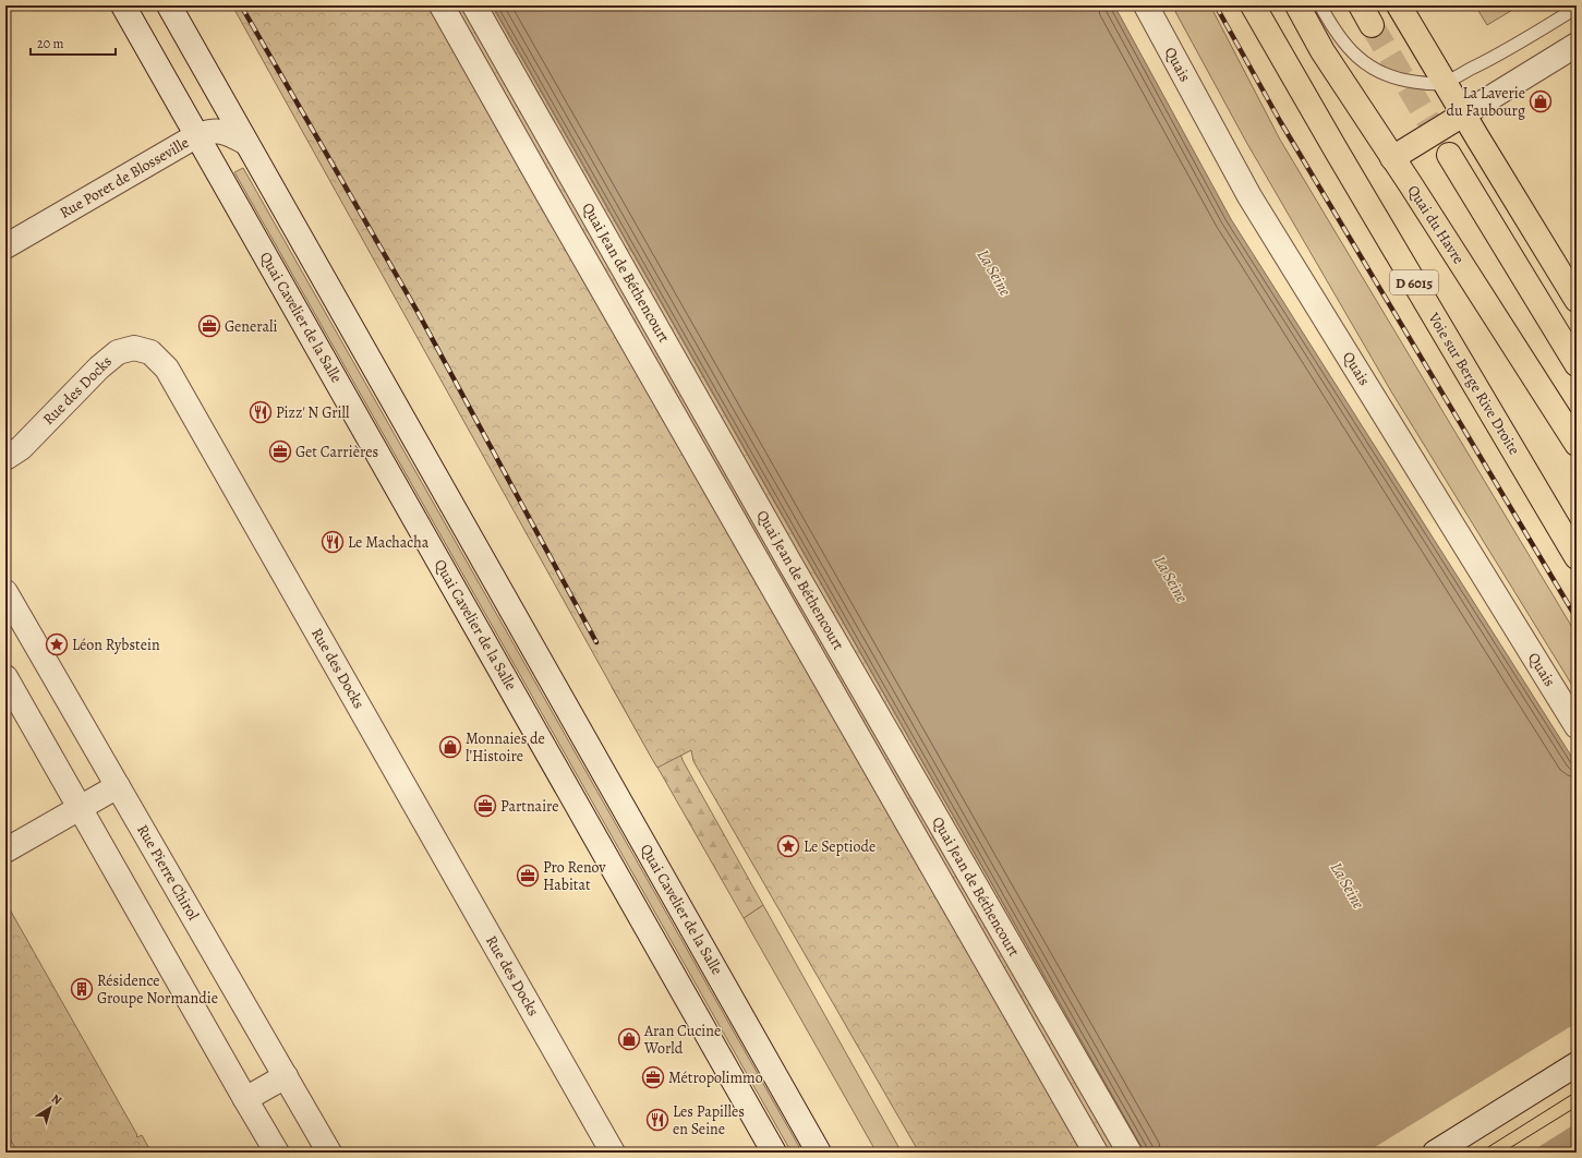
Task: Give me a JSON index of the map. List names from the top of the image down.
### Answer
{
  "streets": {
    "main road": ["Quai du Havre", "D 6015", "Voie sur Berge Rive Droite"],
    "street": [
      "Quais",
      "Rue Poret de Blosseville",
      "Quai Jean de Béthencourt",
      "Quai Cavelier de la Salle",
      "Rue des Docks",
      "Rue Pierre Chirol"
    ]
  },
  "crossings": [
    ["Rue Poret de Blosseville", "Quai Cavelier de la Salle"]
  ],
  "water": ["La Seine"],
  "places": {
    "shop": ["La Laverie du Faubourg", "Monnaies de l’Histoire", "Aran Cucine World"],
    "office": [
      "Generali",
      "Get Carrières",
      "Partnaire",
      "Pro Renov Habitat",
      "Métropolimmo"
    ],
    "restaurant": ["Pizz' N Grill", "Le Machacha", "Les Papilles en Seine"],
    "place": ["Léon Rybstein", "Le Septiode"],
    "building": ["Résidence Groupe Normandie"]
  },
  "scale_bar": "20 m",
  "north": "top right"
}
